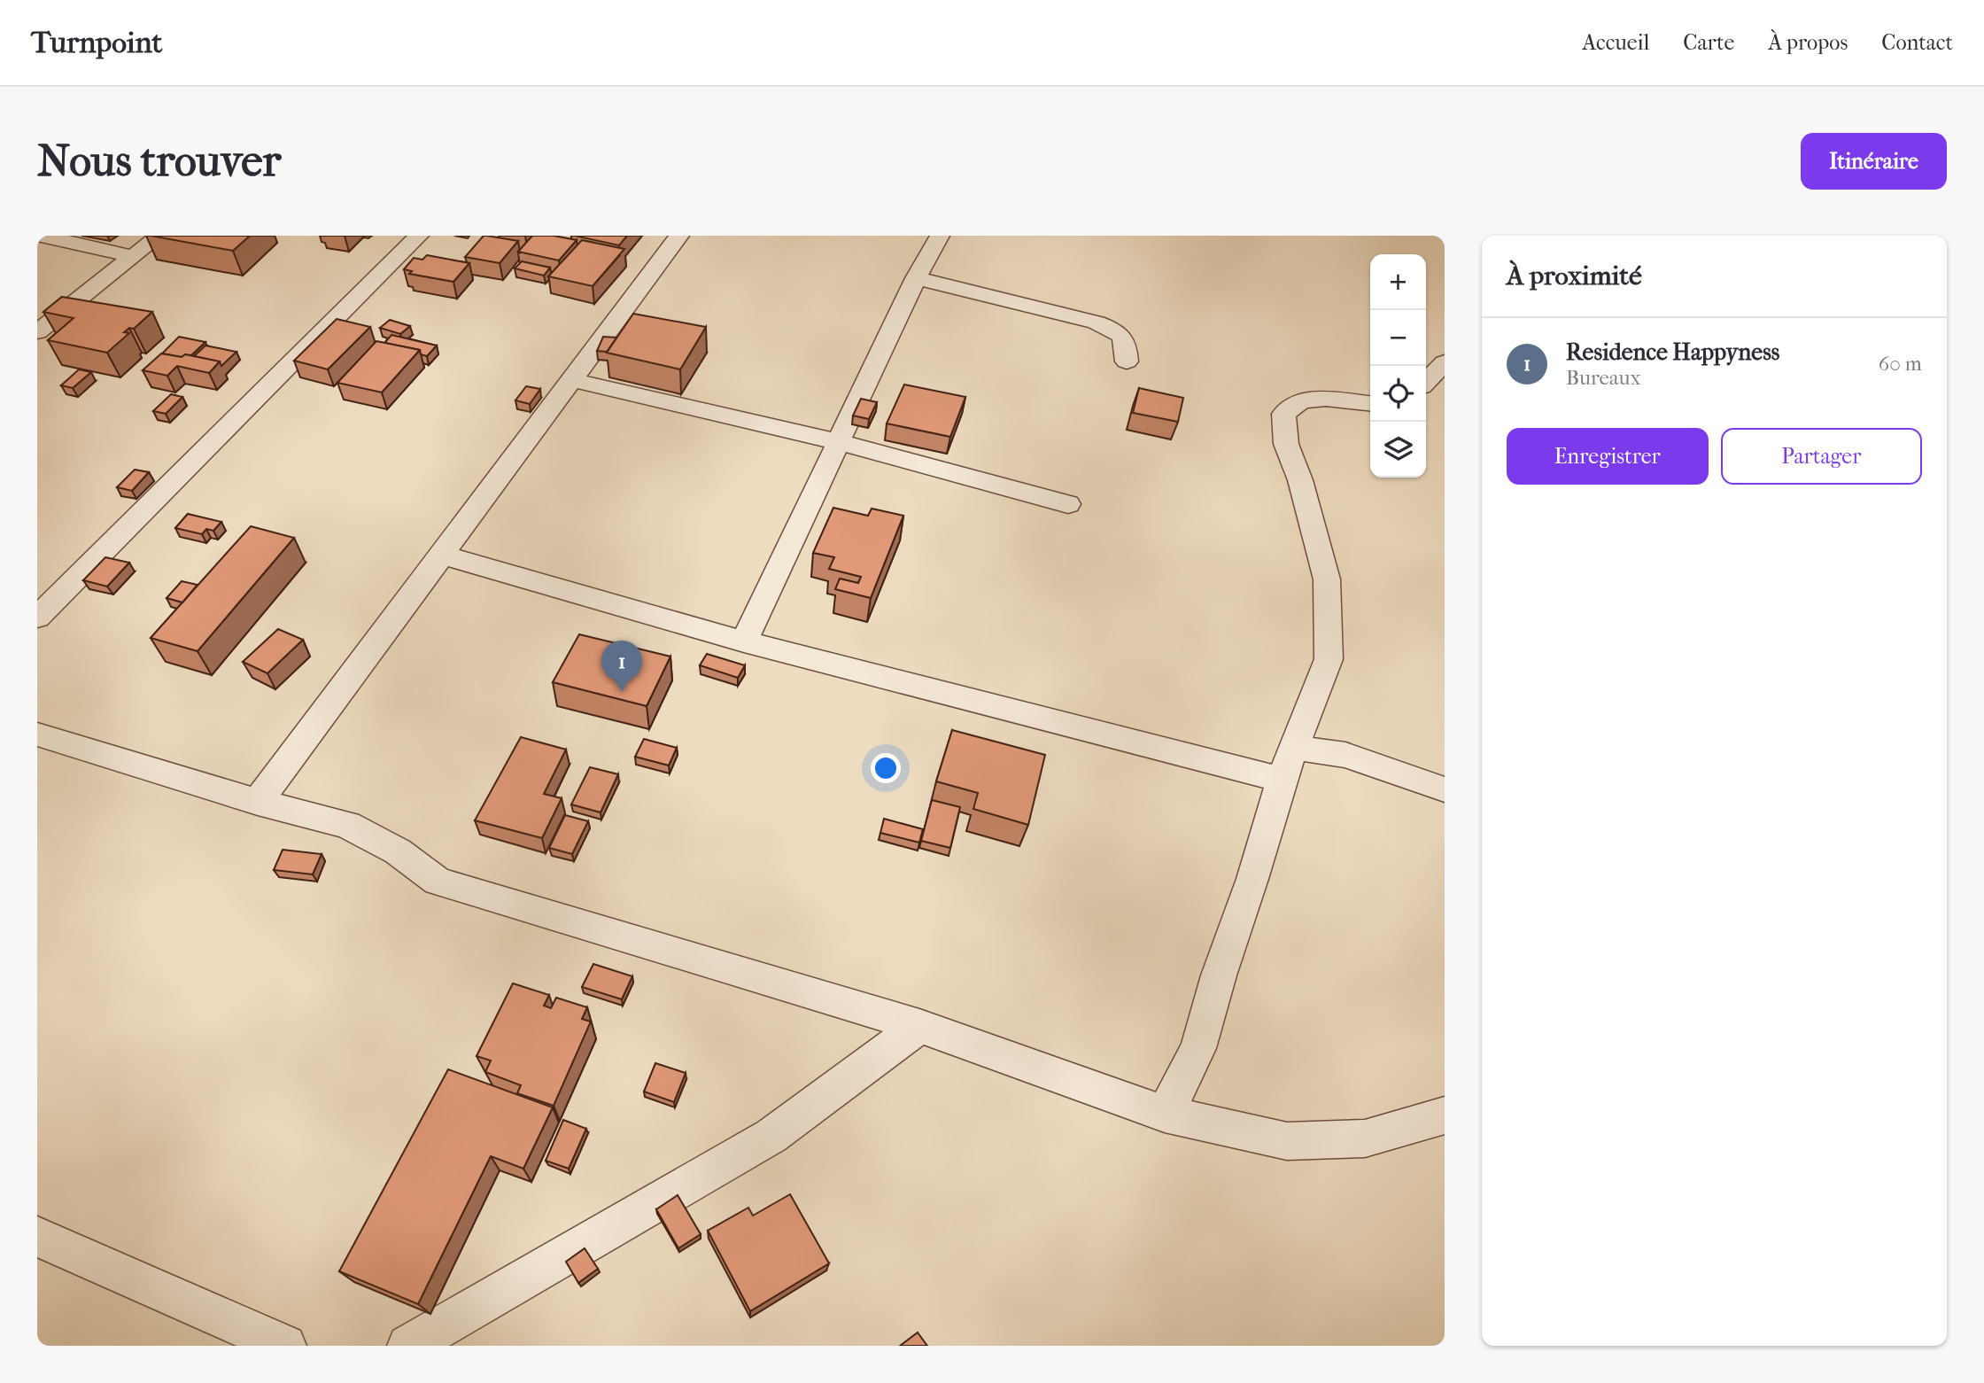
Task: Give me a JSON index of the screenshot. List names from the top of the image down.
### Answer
{
  "page": {
    "header": "Turnpoint",
    "nav": [
      "Accueil",
      "Carte",
      "À propos",
      "Contact"
    ],
    "buttons": [
      "Itinéraire",
      ["Enregistrer", "Partager"]
    ],
    "title": "Nous trouver",
    "heading": "À proximité",
    "map_buttons": ["+", "−"],
    "list": [
      {
        "mark": "1",
        "name": "Residence Happyness",
        "note": "Bureaux",
        "value": "60 m"
      }
    ],
    "pins": "1"
  }
}
